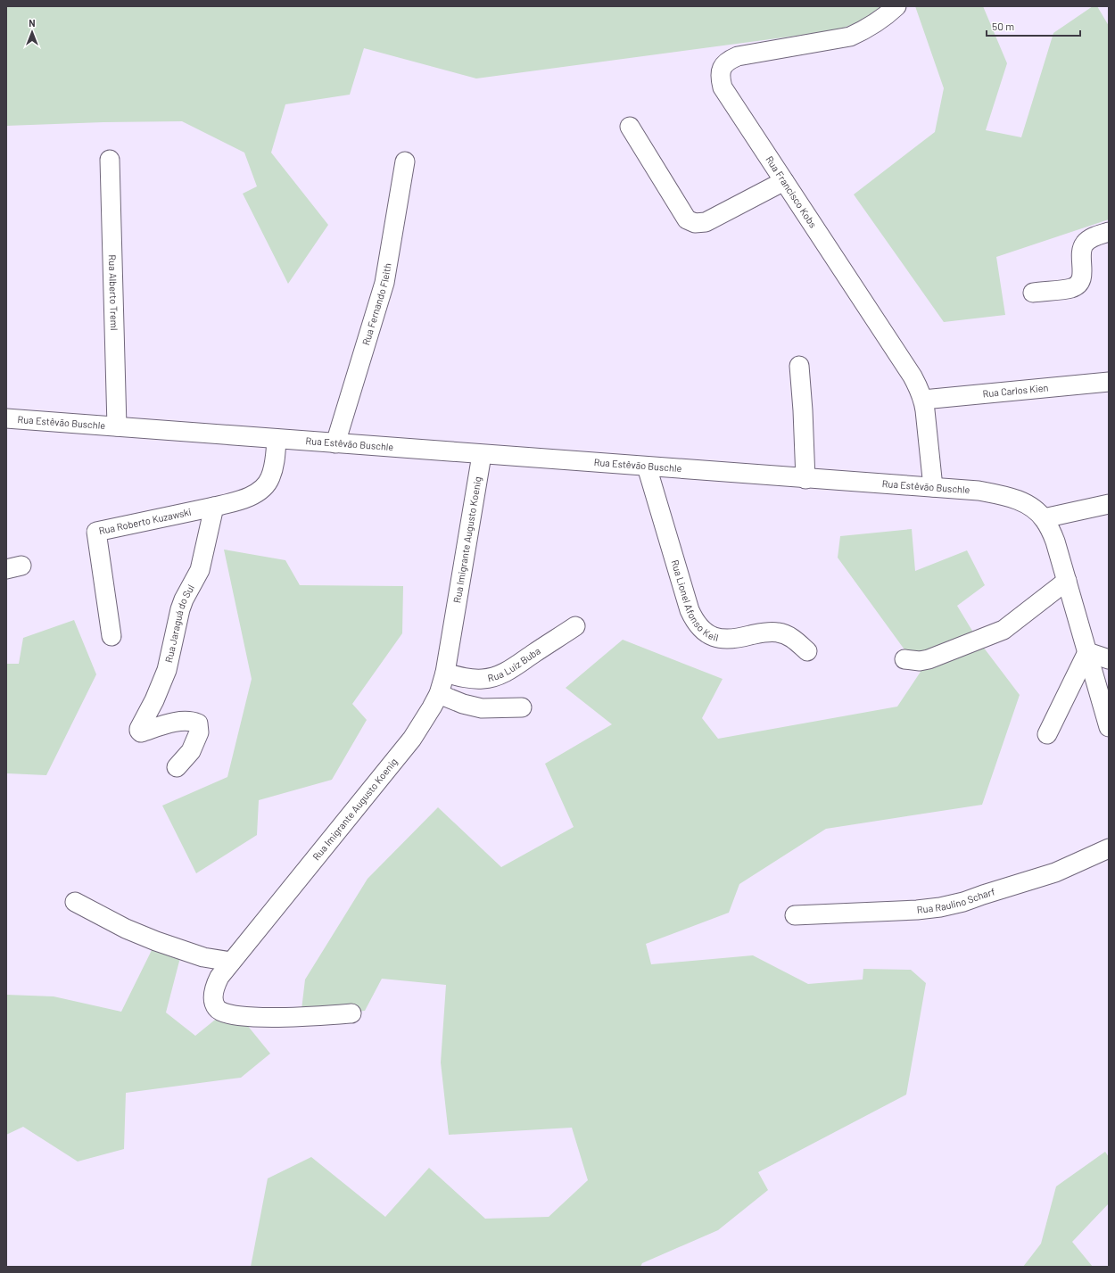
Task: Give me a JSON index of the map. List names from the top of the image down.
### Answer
{
  "streets": {
    "street": [
      "Rua Francisco Kobs",
      "Rua Alberto Treml",
      "Rua Fernando Fleith",
      "Rua Carlos Kien",
      "Rua Estêvão Buschle",
      "Rua Roberto Kuzawski",
      "Rua Imigrante Augusto Koenig",
      "Rua Lionel Afonso Keil",
      "Rua Jaraguá do Sul",
      "Rua Luiz Buba",
      "Rua Raulino Scharf"
    ]
  },
  "crossings": [
    ["Rua Francisco Kobs", "Rua Carlos Kien"],
    ["Rua Francisco Kobs", "Rua Estêvão Buschle"],
    ["Rua Alberto Treml", "Rua Estêvão Buschle"],
    ["Rua Fernando Fleith", "Rua Estêvão Buschle"],
    ["Rua Estêvão Buschle", "Rua Imigrante Augusto Koenig"],
    ["Rua Estêvão Buschle", "Rua Lionel Afonso Keil"],
    ["Rua Roberto Kuzawski", "Rua Jaraguá do Sul"],
    ["Rua Imigrante Augusto Koenig", "Rua Luiz Buba"]
  ],
  "scale_bar": "50 m",
  "north": "top"
}
